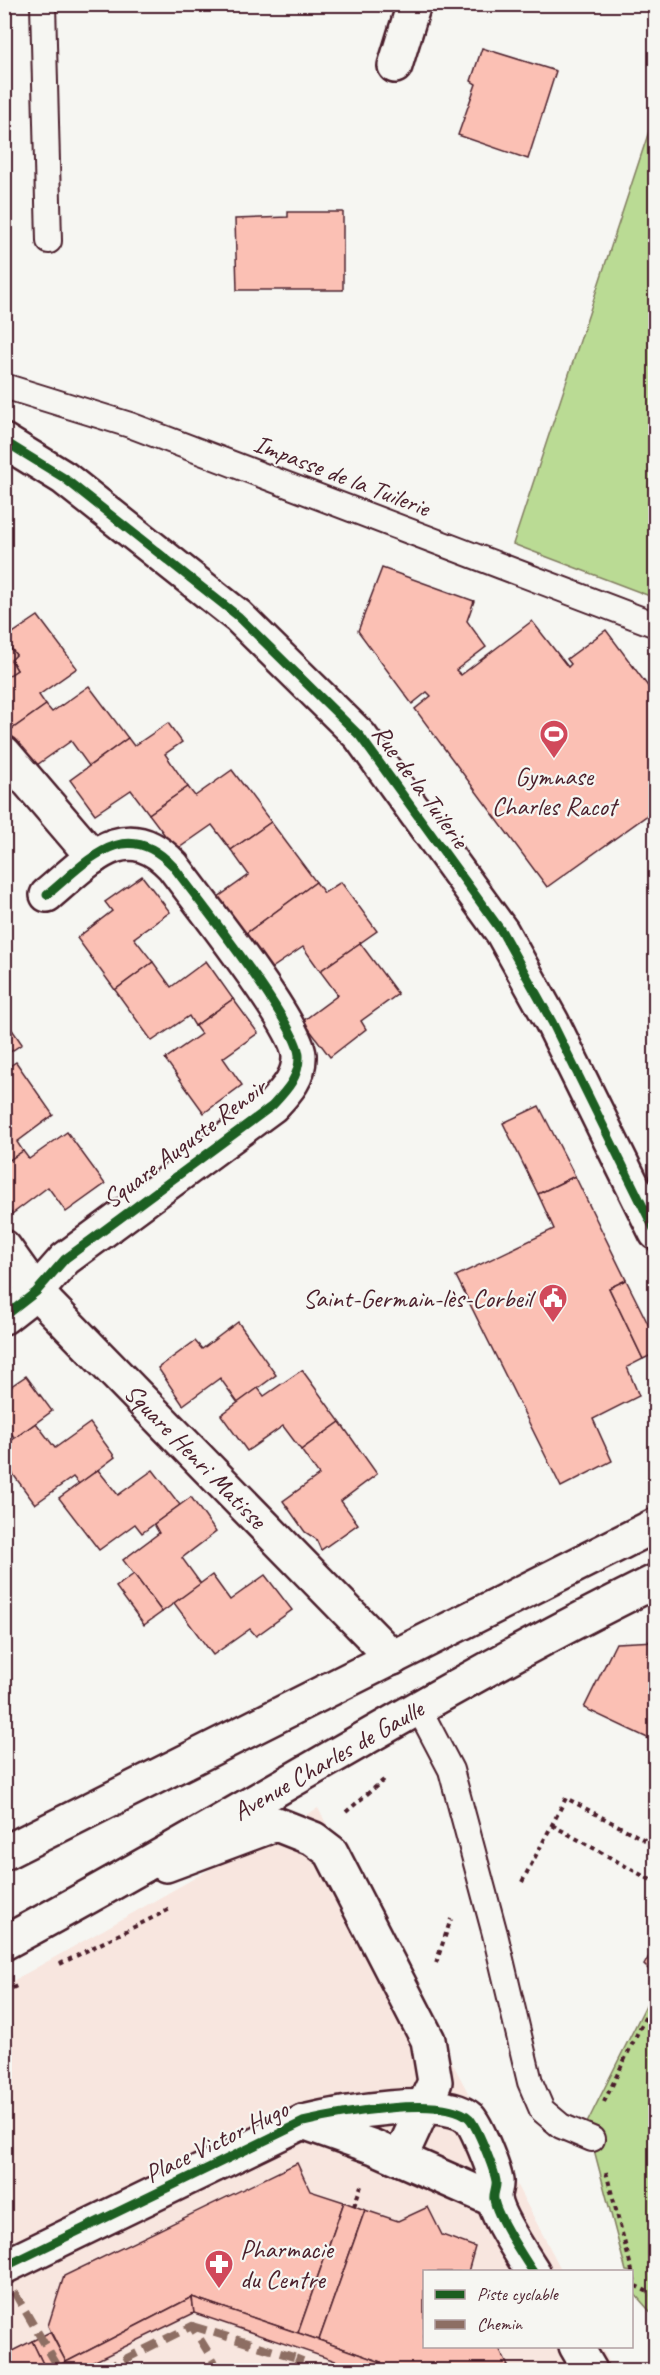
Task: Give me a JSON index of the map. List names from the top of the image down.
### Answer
{
  "streets": {
    "street": [
      "Rue de la Tuilerie",
      "Square Auguste Renoir",
      "Square Henri Matisse",
      "Avenue Charles de Gaulle",
      "Place Victor Hugo"
    ],
    "lane": ["Impasse de la Tuilerie"]
  },
  "crossings": [
    ["Square Auguste Renoir", "Square Henri Matisse"]
  ],
  "places": {
    "sports": ["Gymnase Charles Racot"],
    "public building": ["Saint-Germain-lès-Corbeil"],
    "pharmacy": ["Pharmacie du Centre"]
  },
  "legend": ["Piste cyclable", "Chemin"]
}
